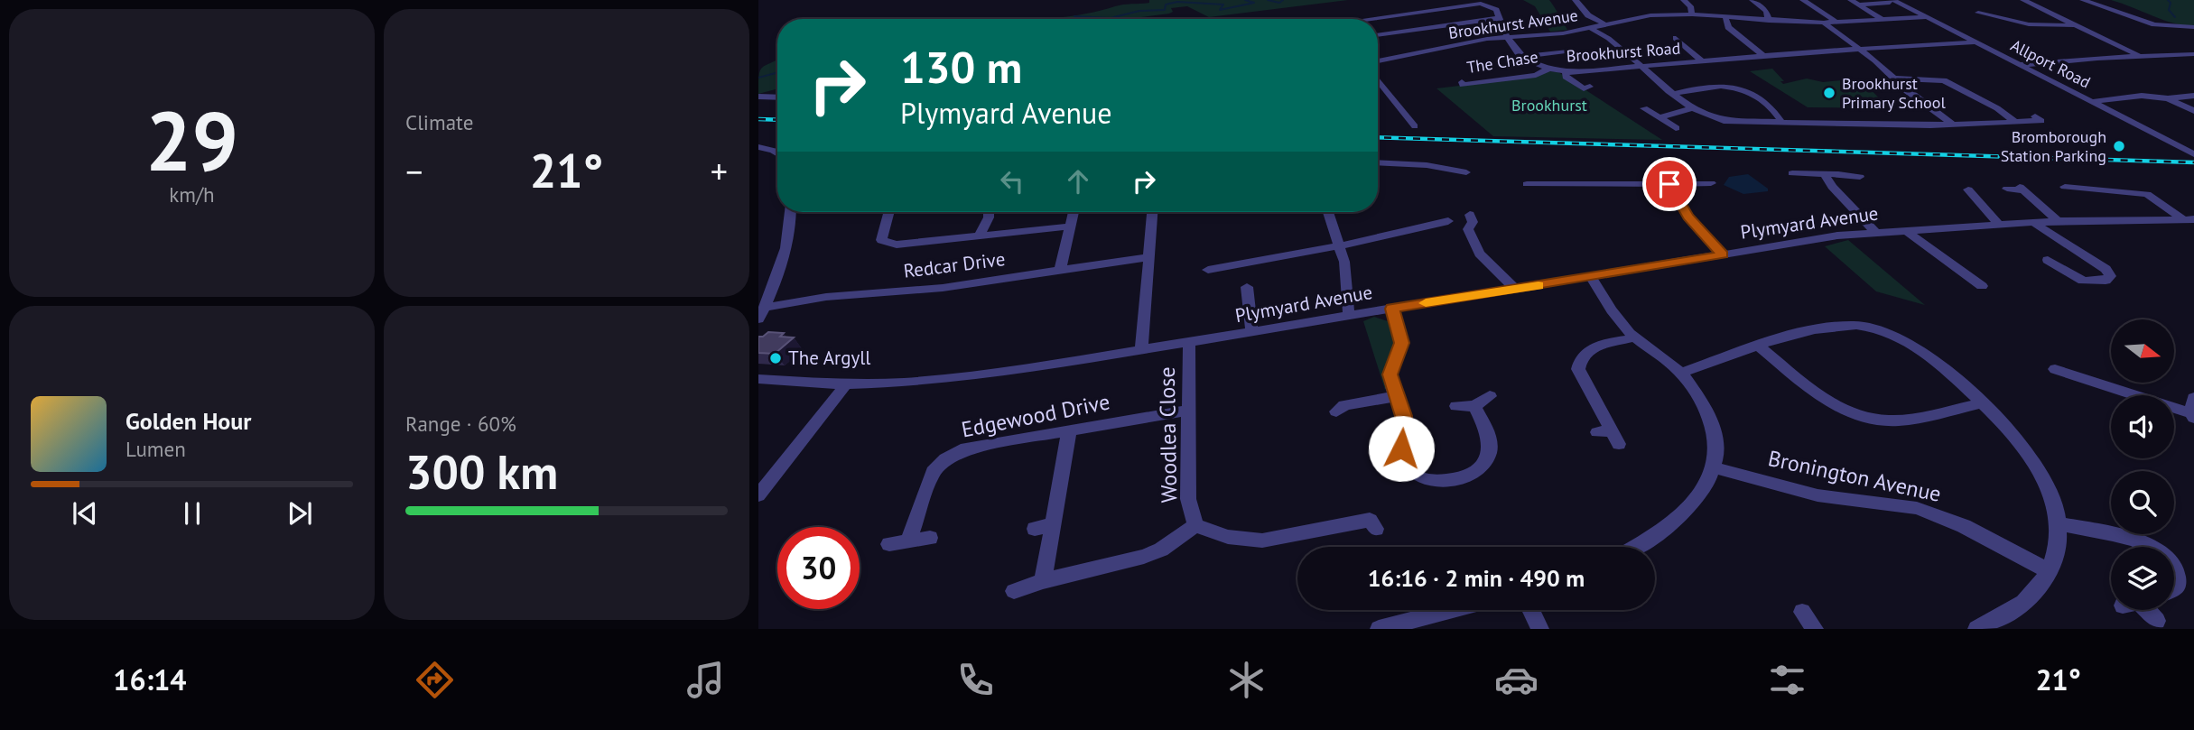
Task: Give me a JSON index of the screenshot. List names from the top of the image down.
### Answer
{
  "streets": {
    "street": [
      "Brookhurst Avenue",
      "Brookhurst Road",
      "The Chase",
      "Allport Road",
      "Plymyard Avenue",
      "Redcar Drive",
      "Edgewood Drive",
      "Woodlea Close",
      "Bronington Avenue"
    ]
  },
  "crossings": [
    ["Brookhurst Avenue", "Allport Road"],
    ["Brookhurst Road", "The Chase"],
    ["Brookhurst Road", "Allport Road"],
    ["Plymyard Avenue", "Woodlea Close"],
    ["Edgewood Drive", "Woodlea Close"]
  ],
  "parks": ["Brookhurst"],
  "places": ["Brookhurst Primary School", "Bromborough Station Parking", "The Argyll"],
  "north": "right",
  "page": {
    "tile": [
      ["29", "km/h"],
      "Climate",
      ["Range · 60%", "300 km"]
    ],
    "turn": ["130 m", "Plymyard Avenue"],
    "heat": ["−", "21°", "+"],
    "song": ["Golden Hour", "Lumen"],
    "limit": "30",
    "trip": "16:16 · 2 min · 490 m",
    "tabs": ["16:14", "21°"]
  }
}
